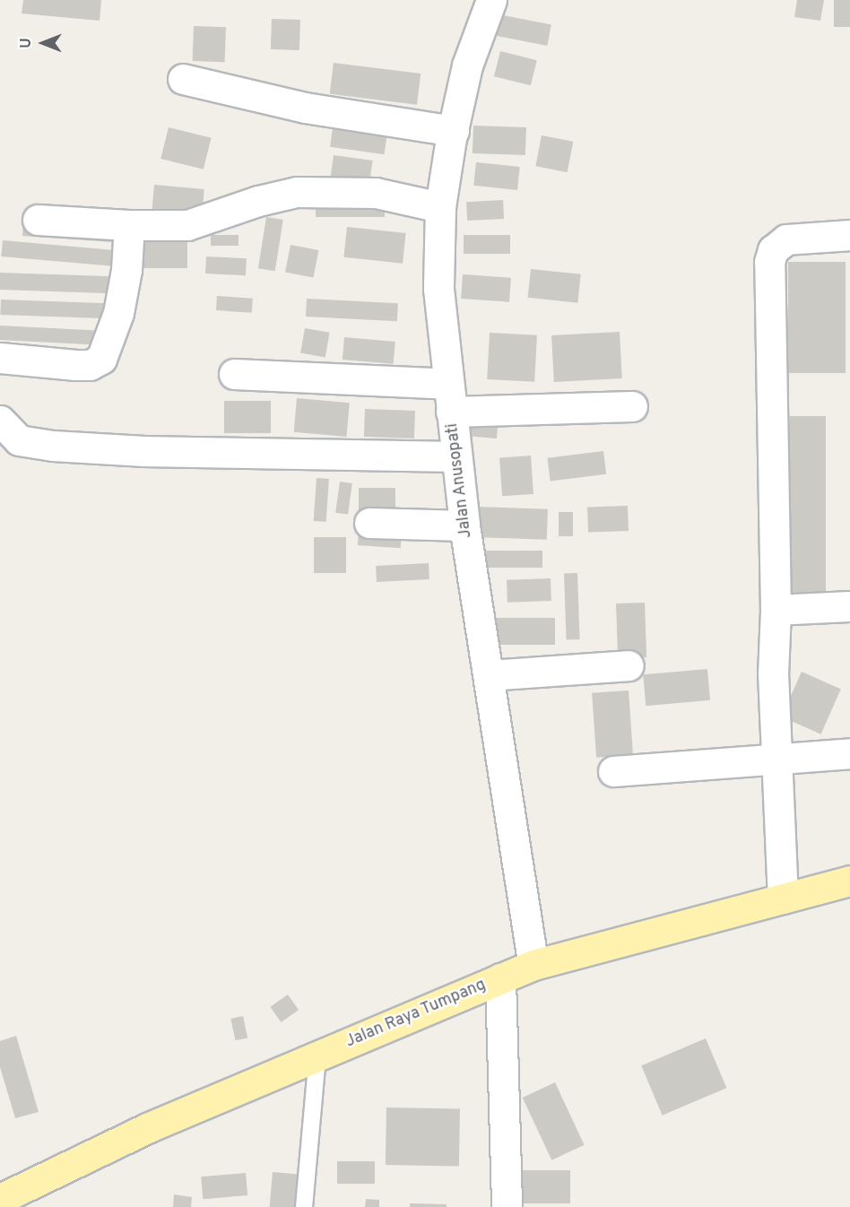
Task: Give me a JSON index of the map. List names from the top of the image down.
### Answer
{
  "streets": {
    "main road": ["Jalan Raya Tumpang"],
    "street": ["Jalan Anusopati"]
  },
  "crossings": [
    ["Jalan Anusopati", "Jalan Raya Tumpang"]
  ],
  "north": "left"
}
